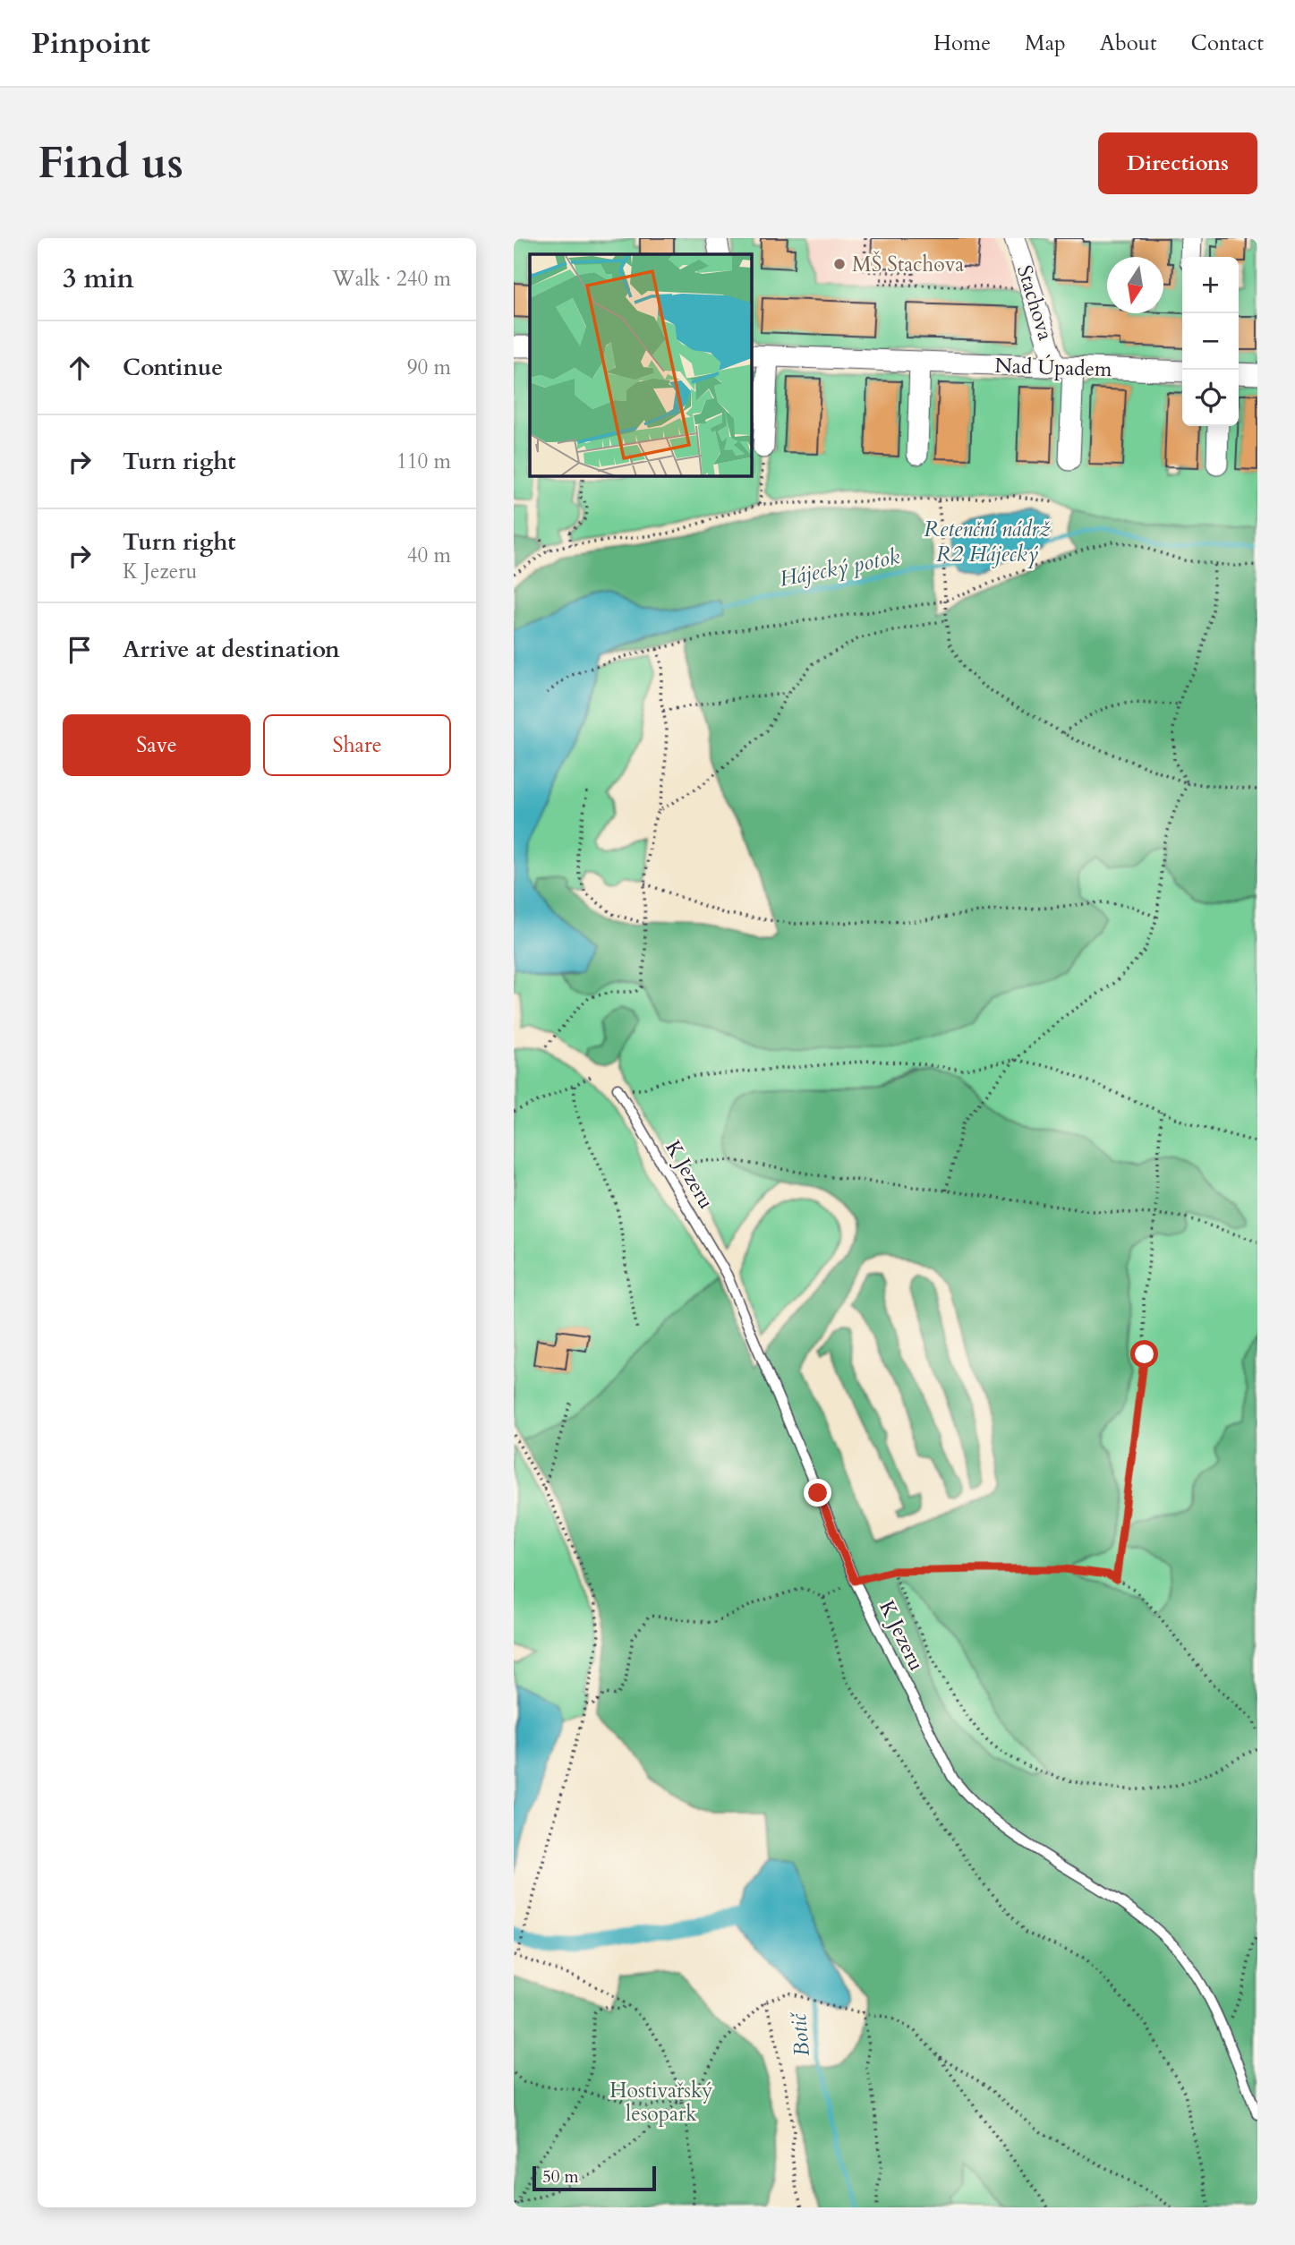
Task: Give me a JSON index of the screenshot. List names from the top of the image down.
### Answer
{
  "streets": {
    "street": ["Stachova", "Nad Úpadem"],
    "lane": ["K Jezeru"]
  },
  "crossings": [
    ["Stachova", "Nad Úpadem"]
  ],
  "water": ["Retenční nádrž R2 Hájecký", "Hájecký potok", "Botič"],
  "parks": ["Hostivařský lesopark"],
  "places": ["MŠ Stachova"],
  "scale_bar": "50 m",
  "north": "bottom",
  "page": {
    "header": "Pinpoint",
    "nav": [
      "Home",
      "Map",
      "About",
      "Contact"
    ],
    "buttons": [
      "Directions",
      ["Save", "Share"]
    ],
    "title": "Find us",
    "heading": ["3 min", "Walk · 240 m"],
    "map_buttons": ["+", "−"],
    "list": [
      ["Continue", "90 m"],
      ["Turn right", "110 m"],
      ["Turn right", "K Jezeru", "40 m"],
      "Arrive at destination"
    ],
    "scale": "50 m"
  }
}
